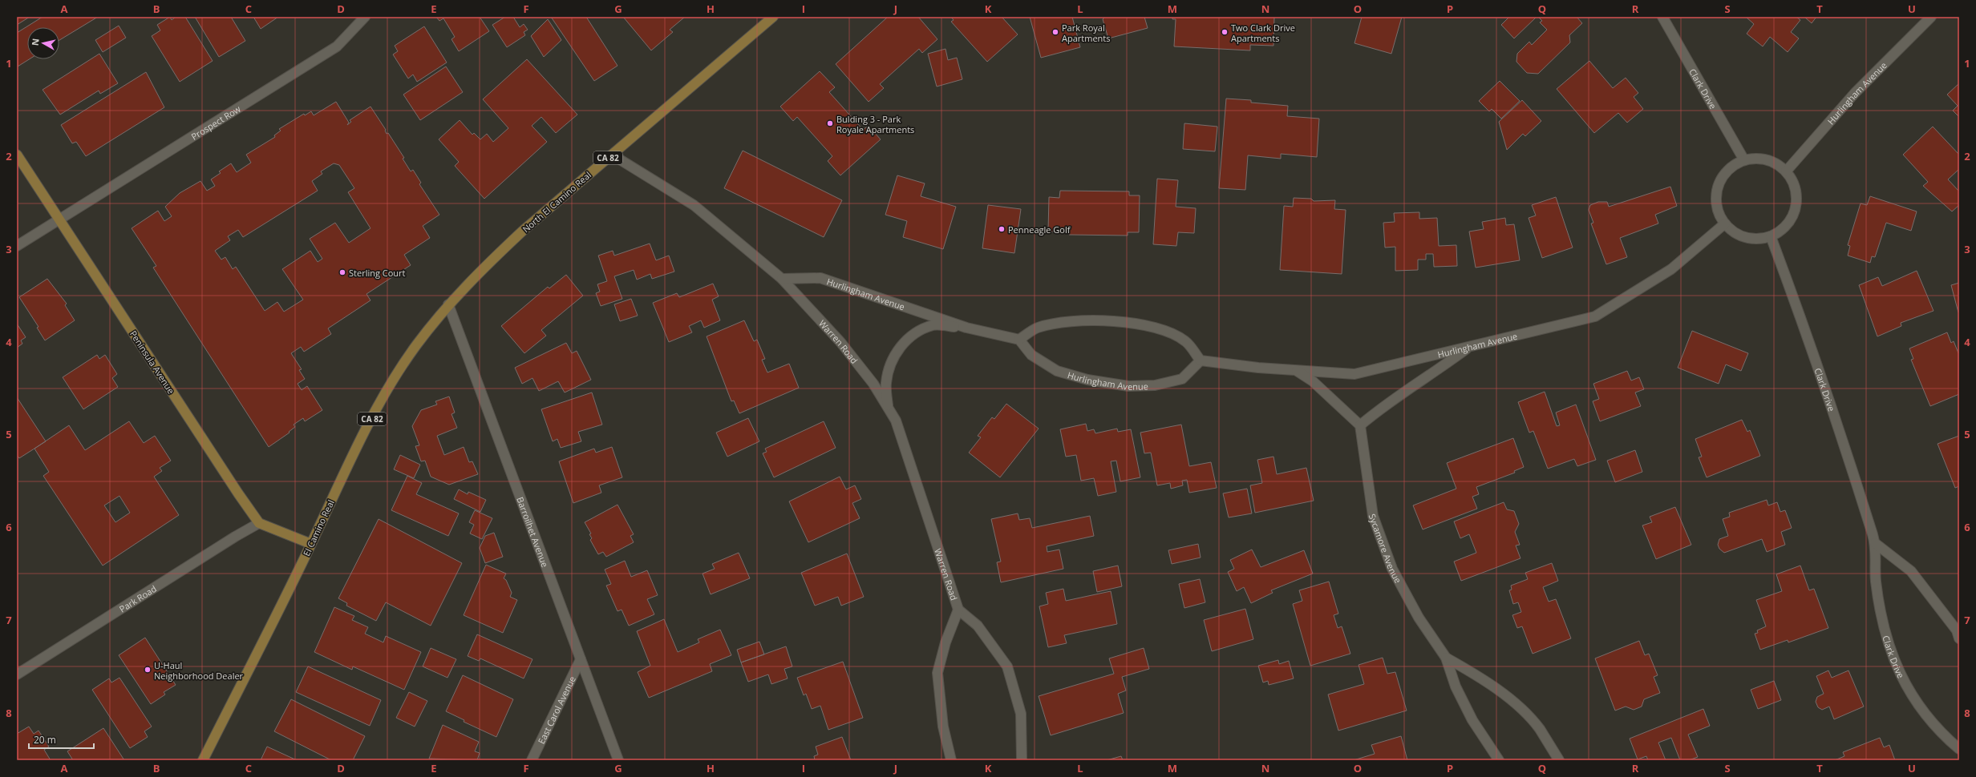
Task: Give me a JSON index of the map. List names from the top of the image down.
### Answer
{
  "streets": {
    "main road": [
      "CA 82",
      "North El Camino Real",
      "Peninsula Avenue",
      "El Camino Real"
    ],
    "street": [
      "Clark Drive",
      "Hurlingham Avenue",
      "Prospect Row",
      "Warren Road",
      "Barroilhet Avenue",
      "Sycamore Avenue",
      "Park Road",
      "East Carol Avenue"
    ]
  },
  "crossings": [
    ["Clark Drive", "Hurlingham Avenue"],
    ["Hurlingham Avenue", "Warren Road"],
    ["Prospect Row", "Peninsula Avenue"],
    ["North El Camino Real", "Warren Road"],
    ["North El Camino Real", "El Camino Real"],
    ["North El Camino Real", "Barroilhet Avenue"],
    ["Peninsula Avenue", "Park Road"],
    ["El Camino Real", "Barroilhet Avenue"],
    ["Barroilhet Avenue", "East Carol Avenue"]
  ],
  "places": [
    "Park Royal Apartments",
    "Two Clark Drive Apartments",
    "Bulding 3 - Park Royale Apartments",
    "Penneagle Golf",
    "Sterling Court",
    "U-Haul Neighborhood Dealer"
  ],
  "scale_bar": "20 m",
  "north": "left",
  "grid": {
    "columns": [
      "A",
      "B",
      "C",
      "D",
      "E",
      "F",
      "G",
      "H",
      "I",
      "J",
      "K",
      "L",
      "M",
      "N",
      "O",
      "P",
      "Q",
      "R",
      "S",
      "T",
      "U"
    ],
    "rows": [
      "1",
      "2",
      "3",
      "4",
      "5",
      "6",
      "7",
      "8"
    ]
  }
}
